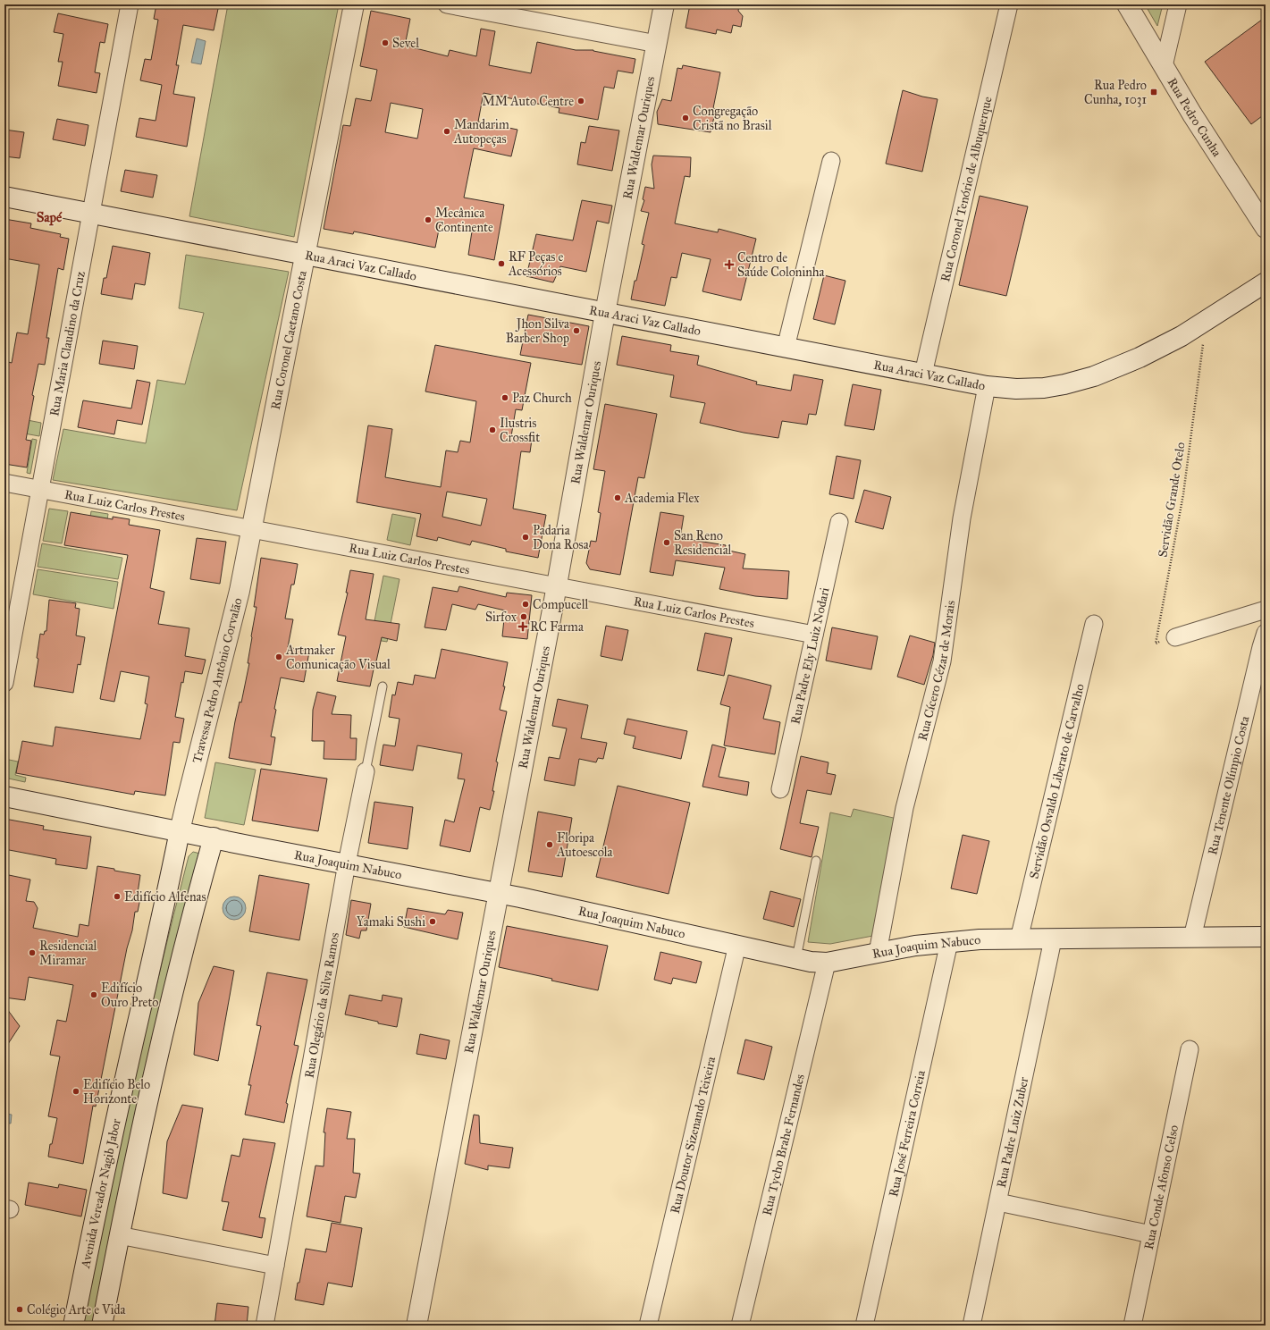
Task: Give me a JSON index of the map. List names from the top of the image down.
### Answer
{
  "streets": {
    "main road": [
      "Rua Pedro Cunha",
      "Rua Waldemar Ouriques",
      "Rua Araci Vaz Callado",
      "Rua Coronel Caetano Costa",
      "Travessa Pedro Antônio Corvalão",
      "Rua Joaquim Nabuco",
      "Avenida Vereador Nagib Jabor"
    ],
    "street": [
      "Rua Coronel Tenório de Albuquerque",
      "Rua Maria Claudino da Cruz",
      "Rua Luiz Carlos Prestes",
      "Rua Padre Ely Luiz Nodari",
      "Rua Cícero Cézar de Morais",
      "Servidão Osvaldo Liberato de Carvalho",
      "Rua Tenente Olímpio Costa",
      "Rua Olegário da Silva Ramos",
      "Rua Padre Luiz Zuber",
      "Rua José Ferreira Correia",
      "Rua Doutor Sizenando Teixeira",
      "Rua Tycho Brahe Fernandes",
      "Rua Conde Afonso Celso"
    ],
    "path": ["Servidão Grande Otelo"]
  },
  "crossings": [
    ["Rua Waldemar Ouriques", "Rua Araci Vaz Callado"],
    ["Rua Waldemar Ouriques", "Rua Luiz Carlos Prestes"],
    ["Rua Waldemar Ouriques", "Rua Joaquim Nabuco"],
    ["Rua Coronel Tenório de Albuquerque", "Rua Araci Vaz Callado"],
    ["Rua Araci Vaz Callado", "Rua Coronel Caetano Costa"],
    ["Rua Araci Vaz Callado", "Rua Maria Claudino da Cruz"],
    ["Rua Araci Vaz Callado", "Rua Cícero Cézar de Morais"],
    ["Rua Coronel Caetano Costa", "Rua Luiz Carlos Prestes"],
    ["Rua Coronel Caetano Costa", "Travessa Pedro Antônio Corvalão"],
    ["Rua Maria Claudino da Cruz", "Rua Luiz Carlos Prestes"],
    ["Rua Luiz Carlos Prestes", "Rua Padre Ely Luiz Nodari"],
    ["Rua Luiz Carlos Prestes", "Travessa Pedro Antônio Corvalão"],
    ["Rua Cícero Cézar de Morais", "Rua Joaquim Nabuco"],
    ["Travessa Pedro Antônio Corvalão", "Rua Joaquim Nabuco"],
    ["Travessa Pedro Antônio Corvalão", "Avenida Vereador Nagib Jabor"],
    ["Servidão Osvaldo Liberato de Carvalho", "Rua Joaquim Nabuco"],
    ["Rua Tenente Olímpio Costa", "Rua Joaquim Nabuco"],
    ["Rua Joaquim Nabuco", "Rua Olegário da Silva Ramos"],
    ["Rua Joaquim Nabuco", "Rua Padre Luiz Zuber"],
    ["Rua Joaquim Nabuco", "Rua José Ferreira Correia"],
    ["Rua Joaquim Nabuco", "Rua Doutor Sizenando Teixeira"],
    ["Rua Joaquim Nabuco", "Rua Tycho Brahe Fernandes"],
    ["Rua Joaquim Nabuco", "Avenida Vereador Nagib Jabor"]
  ],
  "districts": ["Sapé"],
  "places": {
    "other": [
      "Sevel",
      "MM Auto Centre",
      "Congregação Cristã no Brasil",
      "Mandarim Autopeças",
      "Mecânica Continente",
      "RF Peças e Acessórios",
      "Jhon Silva Barber Shop",
      "Paz Church",
      "Ilustris Crossfit",
      "Academia Flex",
      "Padaria Dona Rosa",
      "San Reno Residencial",
      "Compucell",
      "Sirfox",
      "Artmaker Comunicação Visual",
      "Floripa Autoescola",
      "Edifício Alfenas",
      "Yamaki Sushi",
      "Residencial Miramar",
      "Edifício Ouro Preto",
      "Edifício Belo Horizonte",
      "Colégio Arte e Vida"
    ],
    "transit": ["Rua Pedro Cunha, 1031"],
    "health": ["Centro de Saúde Coloninha", "RC Farma"]
  }
}
